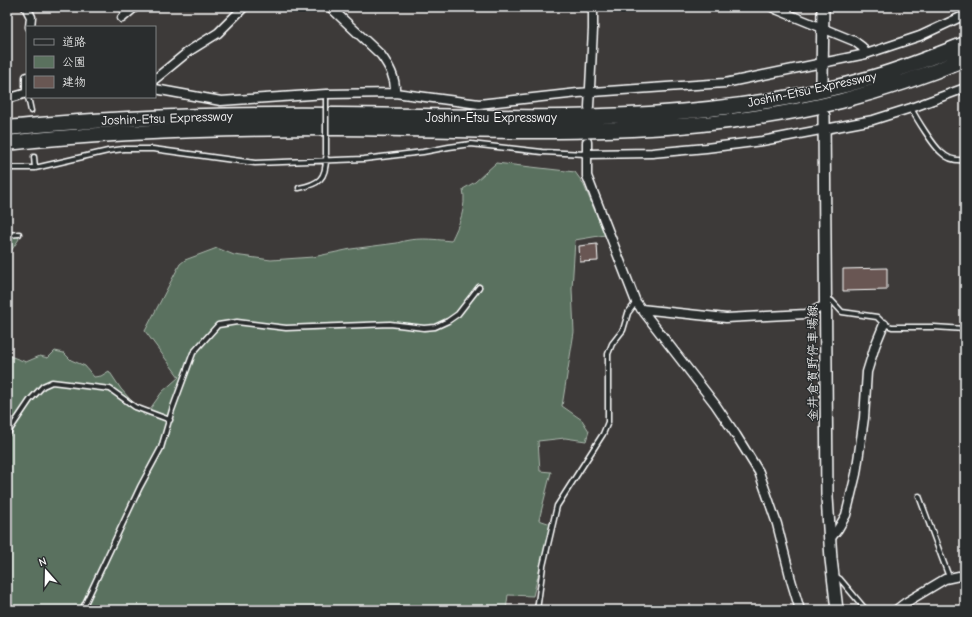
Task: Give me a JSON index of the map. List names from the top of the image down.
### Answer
{
  "streets": {
    "highway": ["Joshin-Etsu Expressway"],
    "main road": ["金井倉賀野停車場線"]
  },
  "legend": ["道路", "公園", "建物"],
  "north": "top"
}
